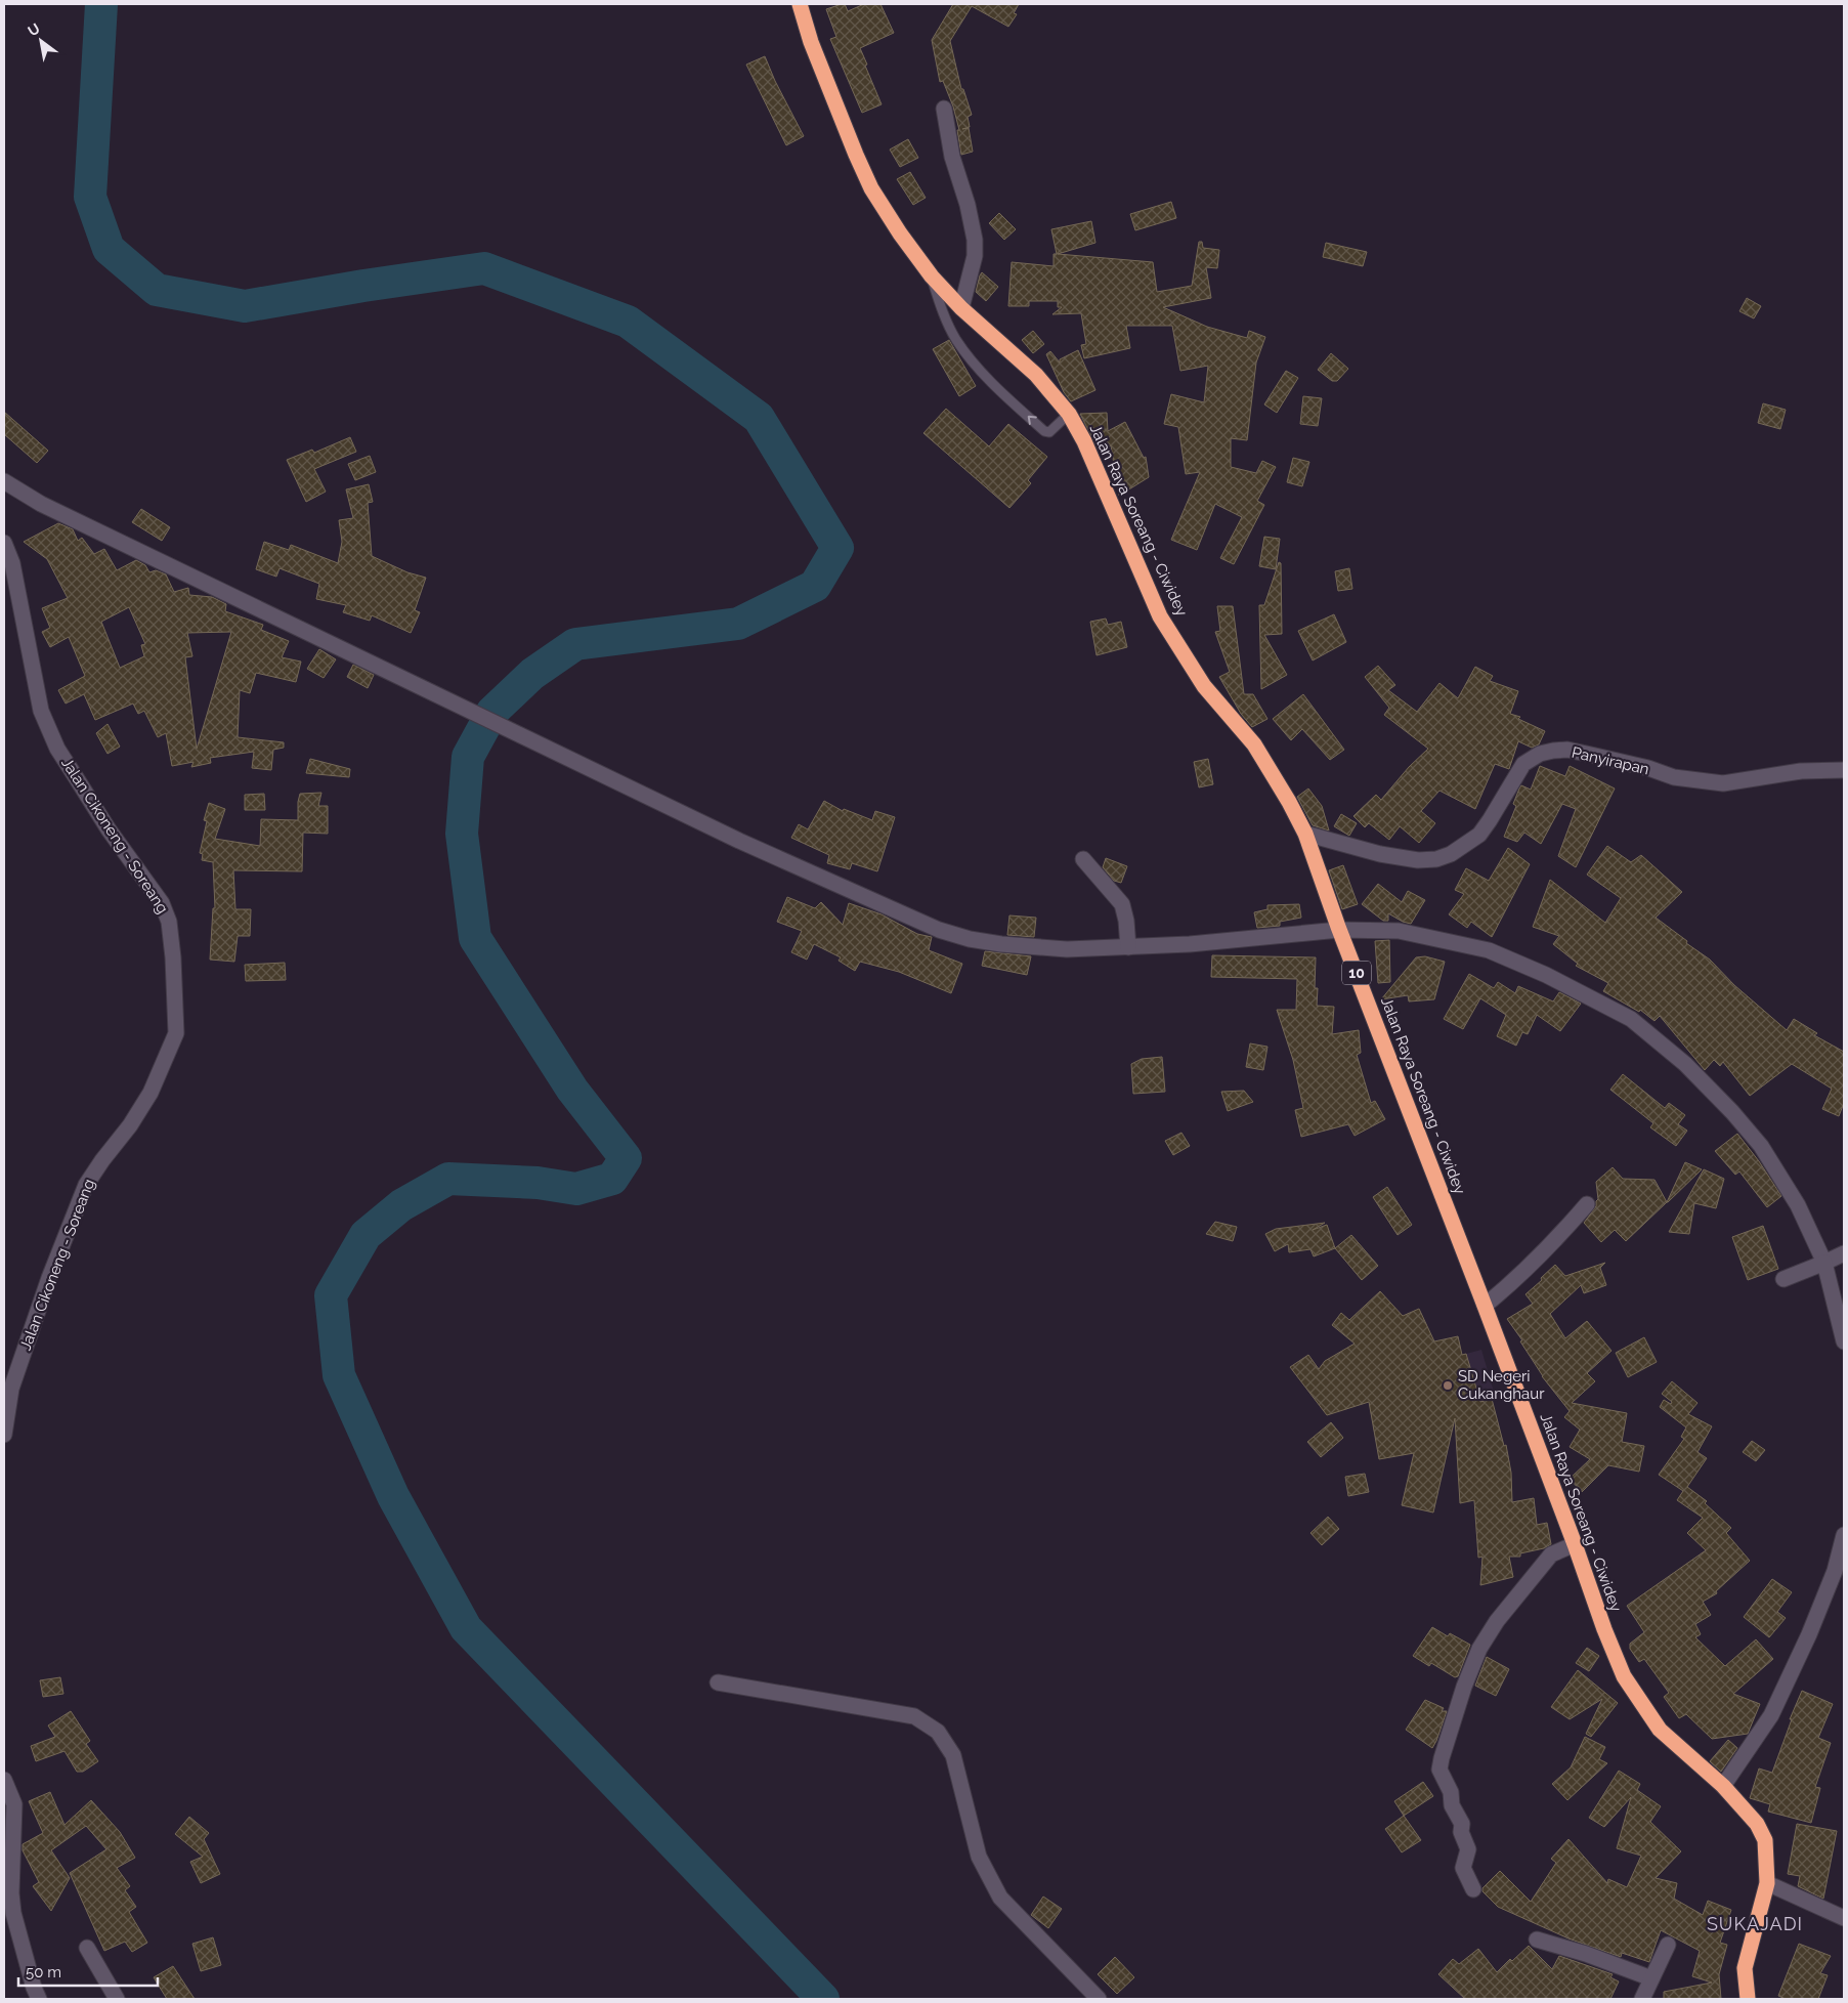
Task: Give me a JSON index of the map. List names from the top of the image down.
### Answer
{
  "streets": {
    "highway": ["Jalan Raya Soreang - Ciwidey", "10"],
    "street": ["Panyirapan", "Jalan Cikoneng - Soreang"]
  },
  "crossings": [
    ["Jalan Raya Soreang - Ciwidey", "Panyirapan"]
  ],
  "districts": ["SUKAJADI"],
  "places": ["SD Negeri Cukanghaur"],
  "scale_bar": "50 m",
  "north": "top left"
}
